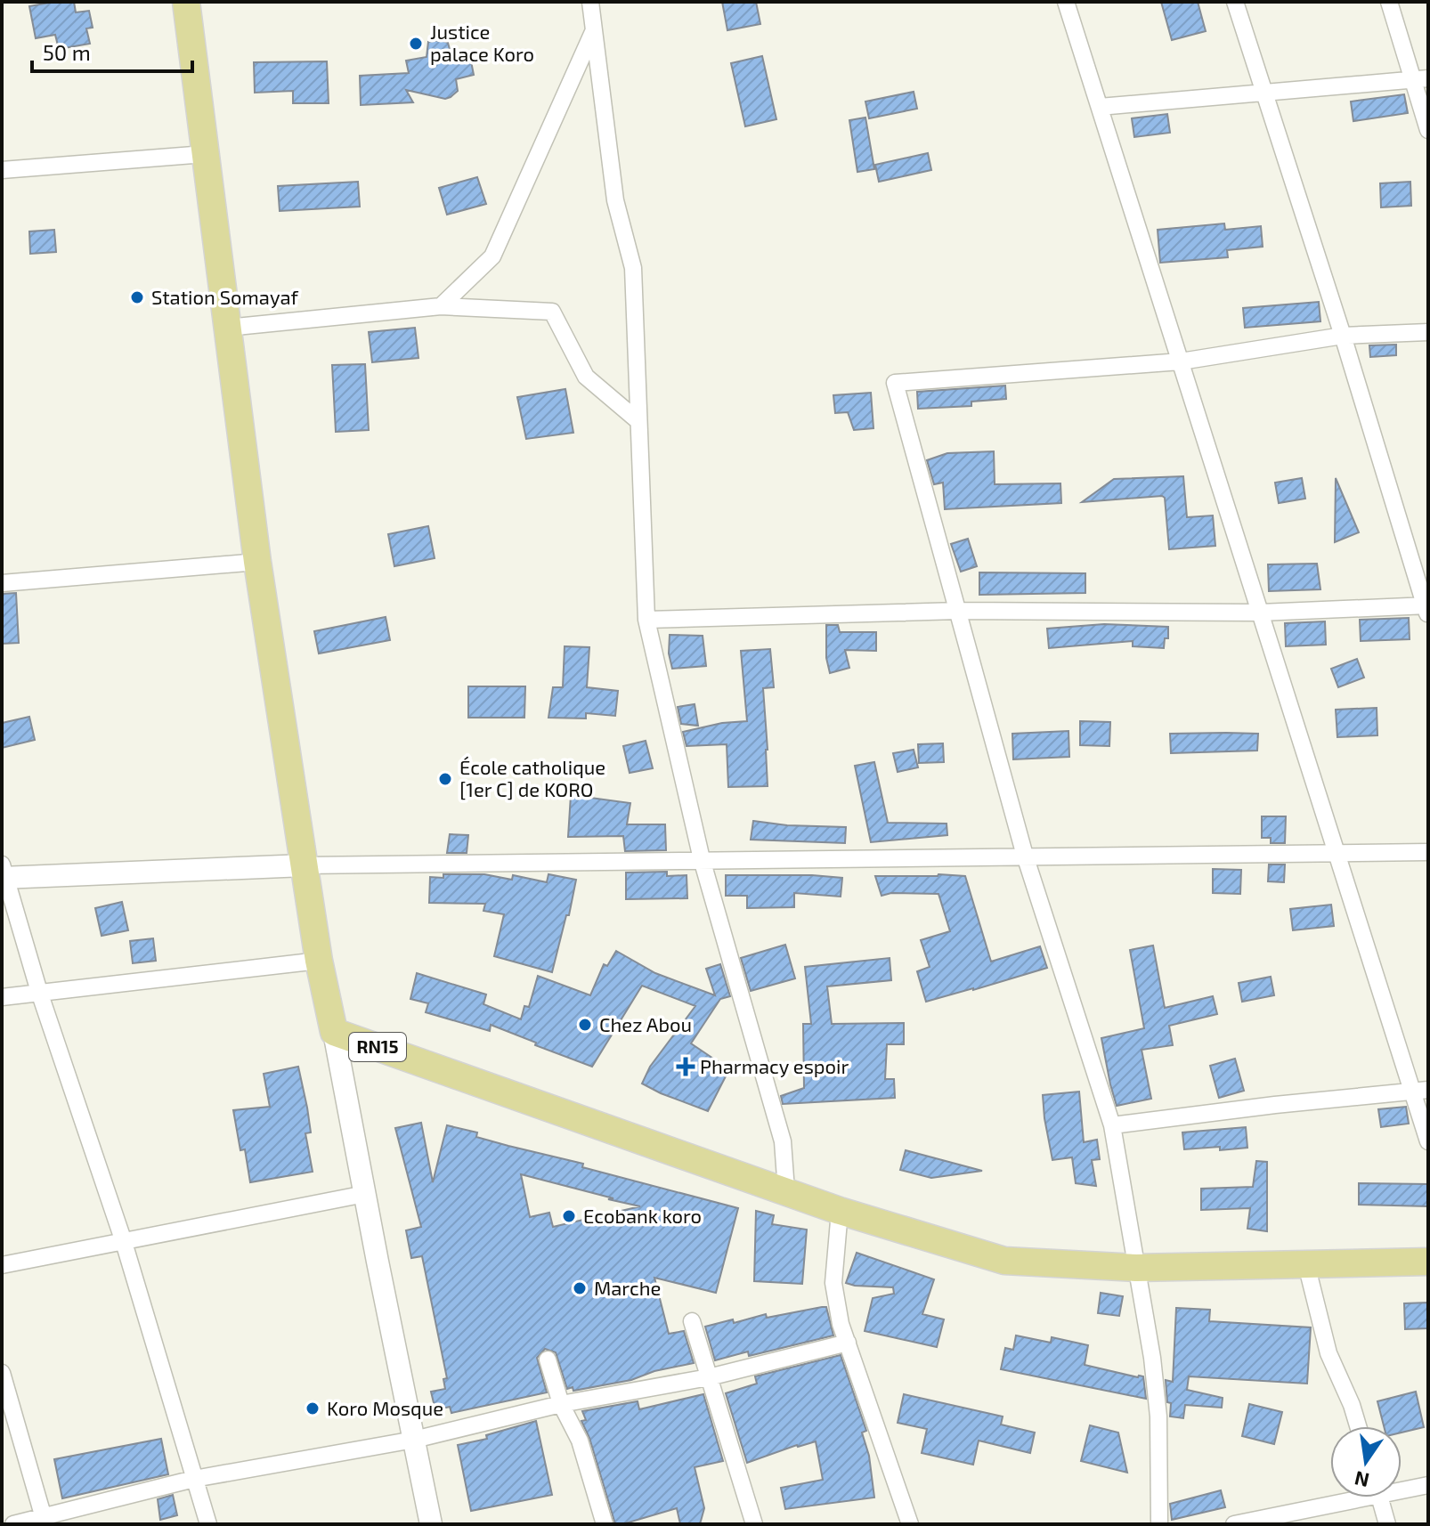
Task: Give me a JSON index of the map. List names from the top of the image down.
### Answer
{
  "streets": {
    "main road": ["RN15"]
  },
  "places": {
    "other": [
      "Justice palace Koro",
      "Station Somayaf",
      "École catholique [1er C] de KORO",
      "Chez Abou",
      "Ecobank koro",
      "Marche",
      "Koro Mosque"
    ],
    "health": ["Pharmacy espoir"]
  },
  "scale_bar": "50 m",
  "north": "bottom"
}
